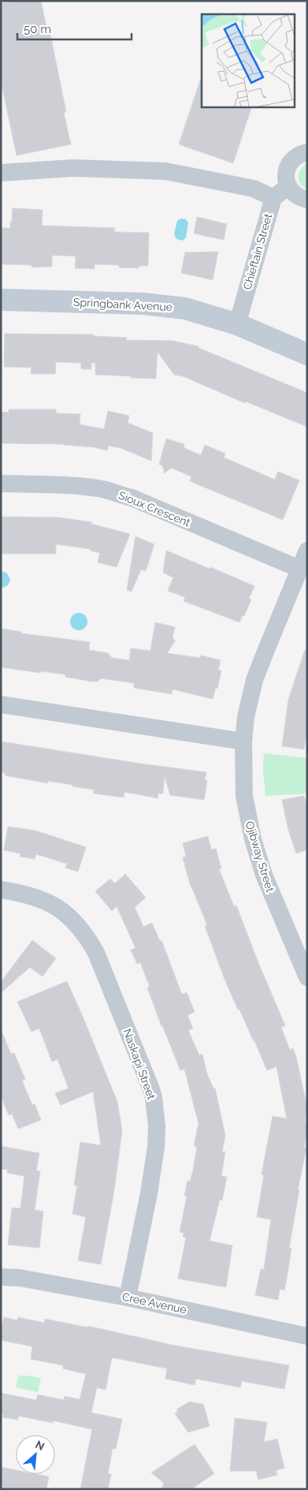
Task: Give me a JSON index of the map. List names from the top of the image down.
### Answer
{
  "streets": {
    "main road": ["Springbank Avenue"],
    "street": [
      "Chieftain Street",
      "Sioux Crescent",
      "Ojibway Street",
      "Naskapi Street",
      "Cree Avenue"
    ]
  },
  "crossings": [
    ["Chieftain Street", "Springbank Avenue"],
    ["Sioux Crescent", "Ojibway Street"],
    ["Naskapi Street", "Cree Avenue"]
  ],
  "scale_bar": "50 m",
  "north": "top right"
}
